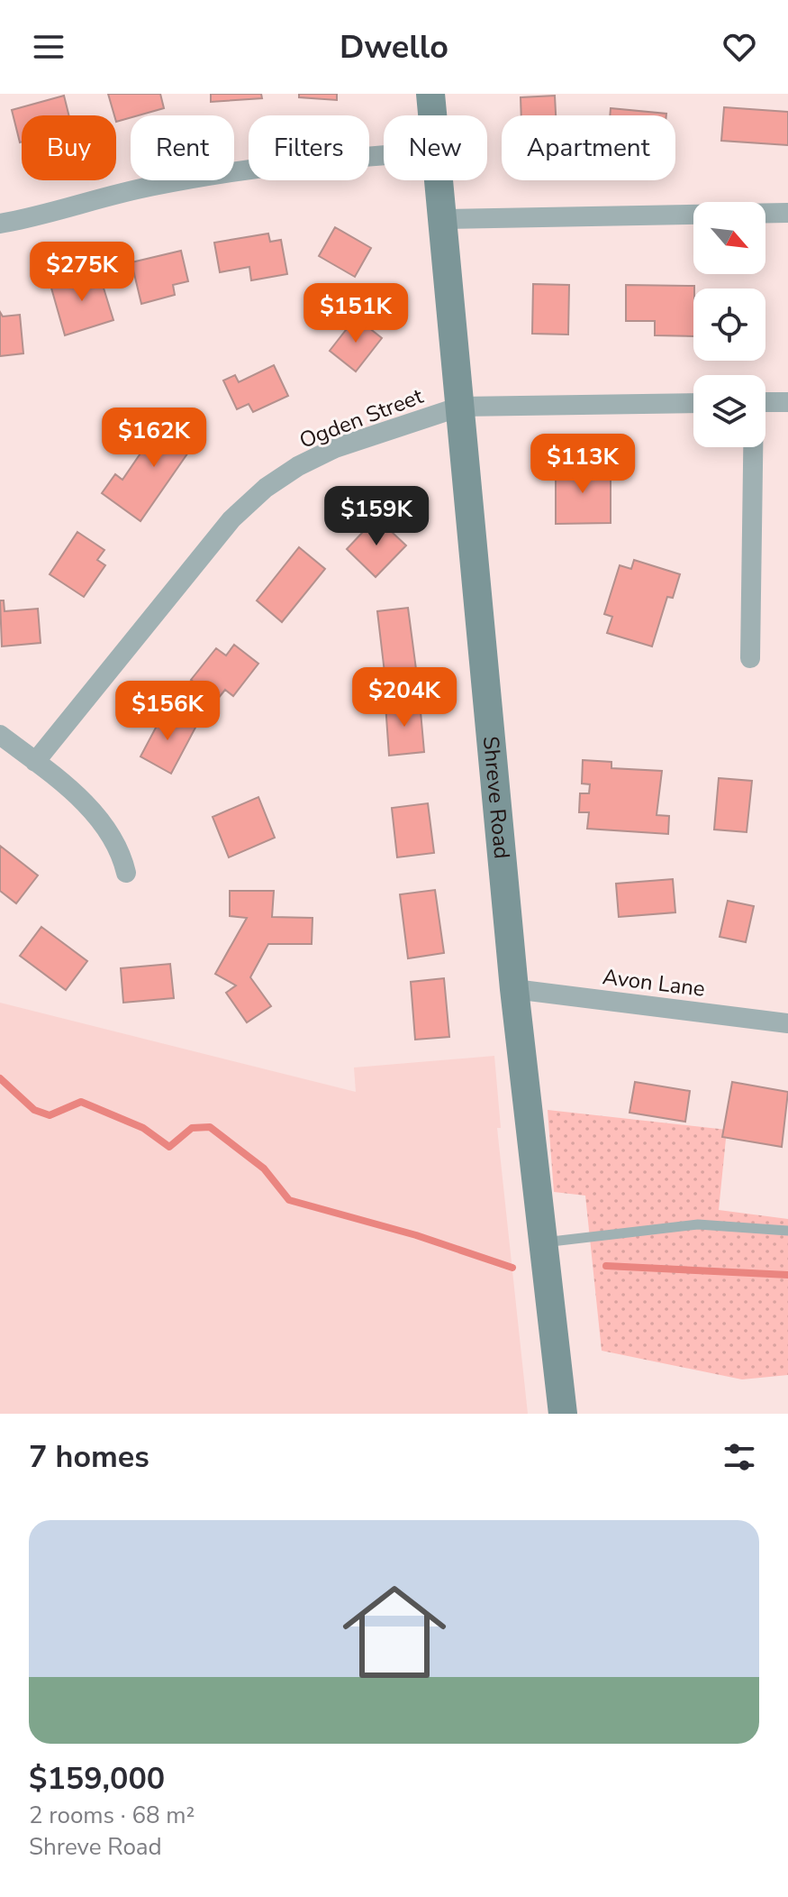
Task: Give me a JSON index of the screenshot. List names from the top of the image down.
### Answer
{
  "streets": {
    "main road": ["Shreve Road"],
    "street": ["Ogden Street", "Avon Lane"]
  },
  "crossings": [
    ["Ogden Street", "Shreve Road"],
    ["Shreve Road", "Avon Lane"]
  ],
  "north": "bottom right",
  "page": {
    "header": "Dwello",
    "chip": [
      "Buy",
      "Rent",
      "Filters",
      "New",
      "Apartment"
    ],
    "price": [
      "$275K",
      "$151K",
      "$162K",
      "$113K",
      "$159K",
      "$204K",
      "$156K"
    ],
    "heading": "7 homes",
    "list": [
      {
        "name": "$159,000",
        "note": "2 rooms · 68 m² · Shreve Road"
      }
    ]
  }
}
